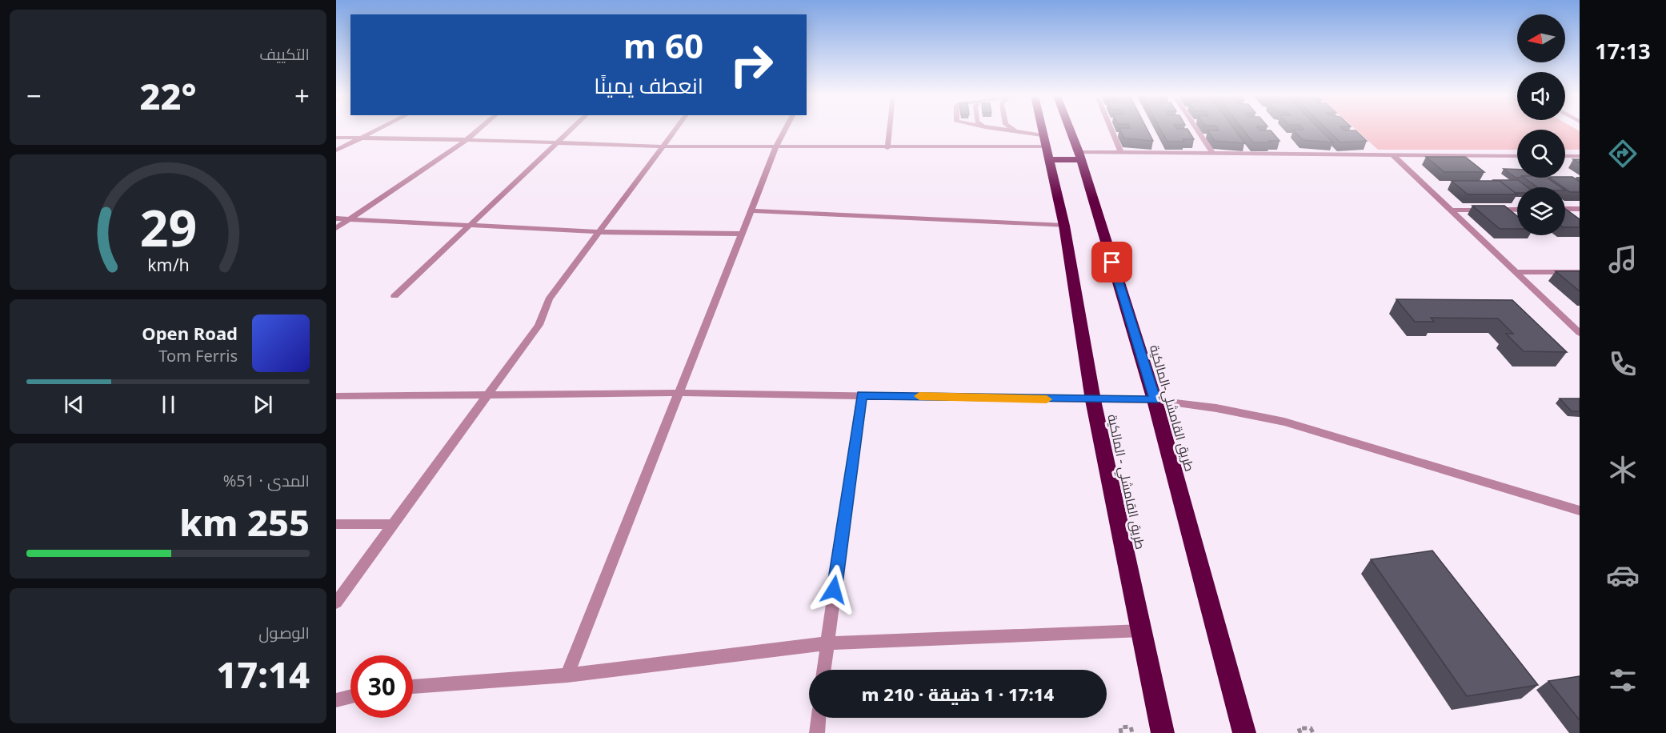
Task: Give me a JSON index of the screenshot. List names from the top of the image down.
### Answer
{
  "streets": {
    "highway": ["طريق القامشلي-المالكية", "طريق القامشلي - المالكية"]
  },
  "north": "left",
  "page": {
    "tabs": "17:13",
    "tile": [
      "التكييف",
      ["المدى · 51%", "255 km"],
      ["الوصول", "17:14"]
    ],
    "turn": ["60 m", "انعطف يمينًا"],
    "heat": ["−", "22°", "+"],
    "song": ["Open Road", "Tom Ferris"],
    "limit": "30",
    "trip": "17:14 · 1 دقيقة · 210 m",
    "gauge": ["29", "km/h"]
  }
}
